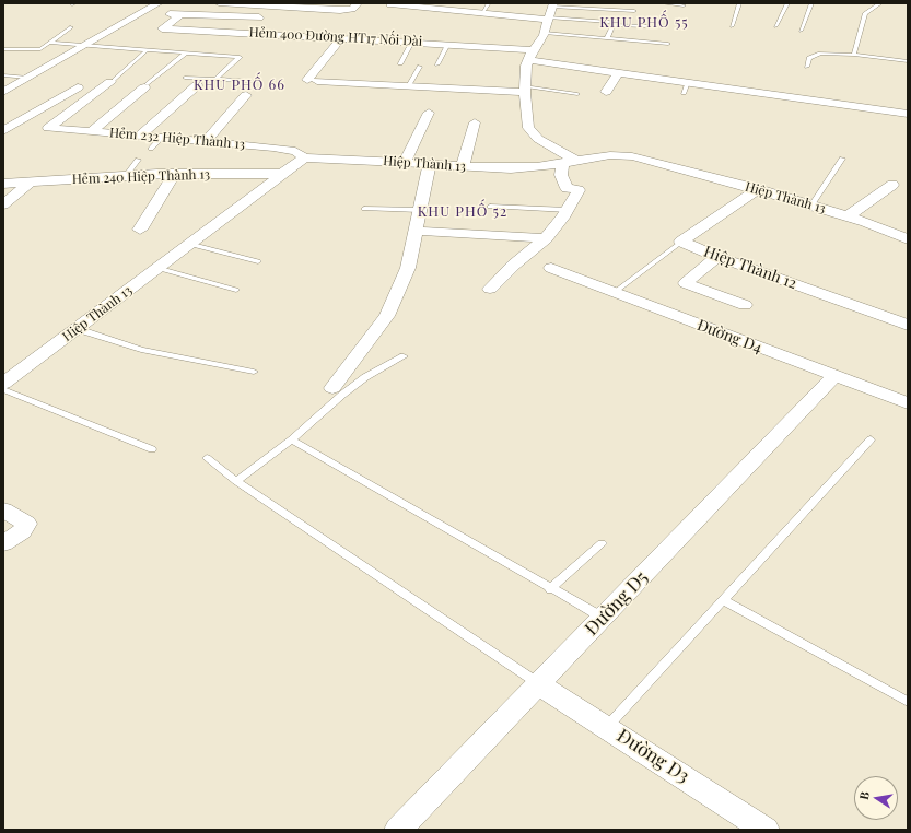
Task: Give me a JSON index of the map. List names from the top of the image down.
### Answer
{
  "streets": {
    "street": [
      "Hẻm 400 Đường HT17 Nối Dài",
      "Hẻm 232 Hiệp Thành 13",
      "Hiệp Thành 13",
      "Hẻm 240 Hiệp Thành 13",
      "Hiệp Thành 12",
      "Đường D4",
      "Đường D5",
      "Đường D3"
    ]
  },
  "crossings": [
    ["Hẻm 232 Hiệp Thành 13", "Hiệp Thành 13"],
    ["Hiệp Thành 13", "Hẻm 240 Hiệp Thành 13"],
    ["Hiệp Thành 13", "Hiệp Thành 12"],
    ["Đường D4", "Đường D5"],
    ["Đường D5", "Đường D3"]
  ],
  "districts": ["KHU PHỐ 55", "KHU PHỐ 66", "KHU PHỐ 52"],
  "north": "left"
}
